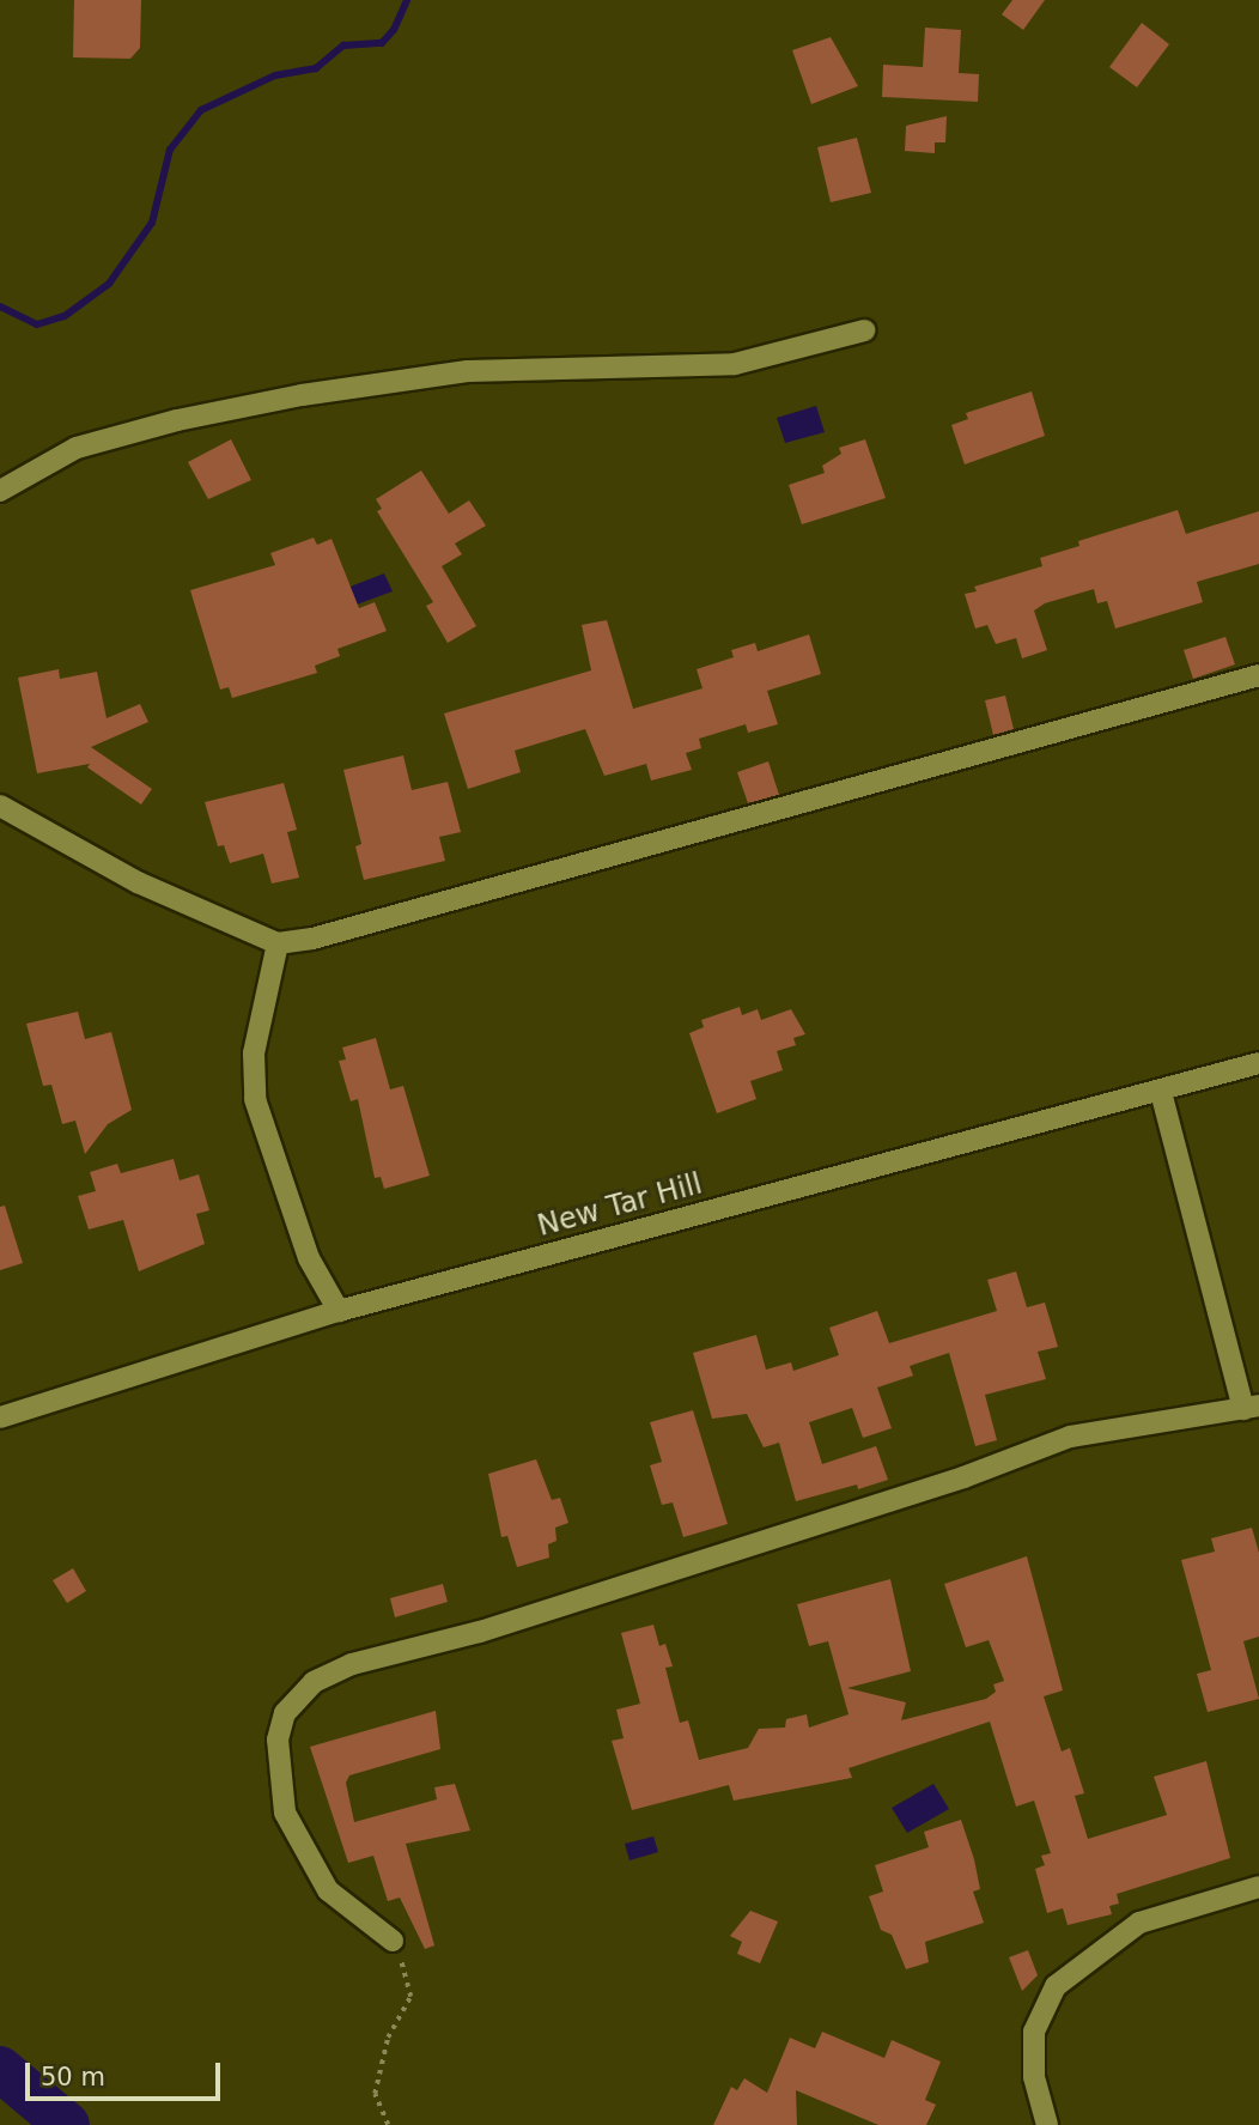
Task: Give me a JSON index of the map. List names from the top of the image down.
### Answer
{
  "streets": {
    "street": ["New Tar Hill"]
  },
  "scale_bar": "50 m"
}
